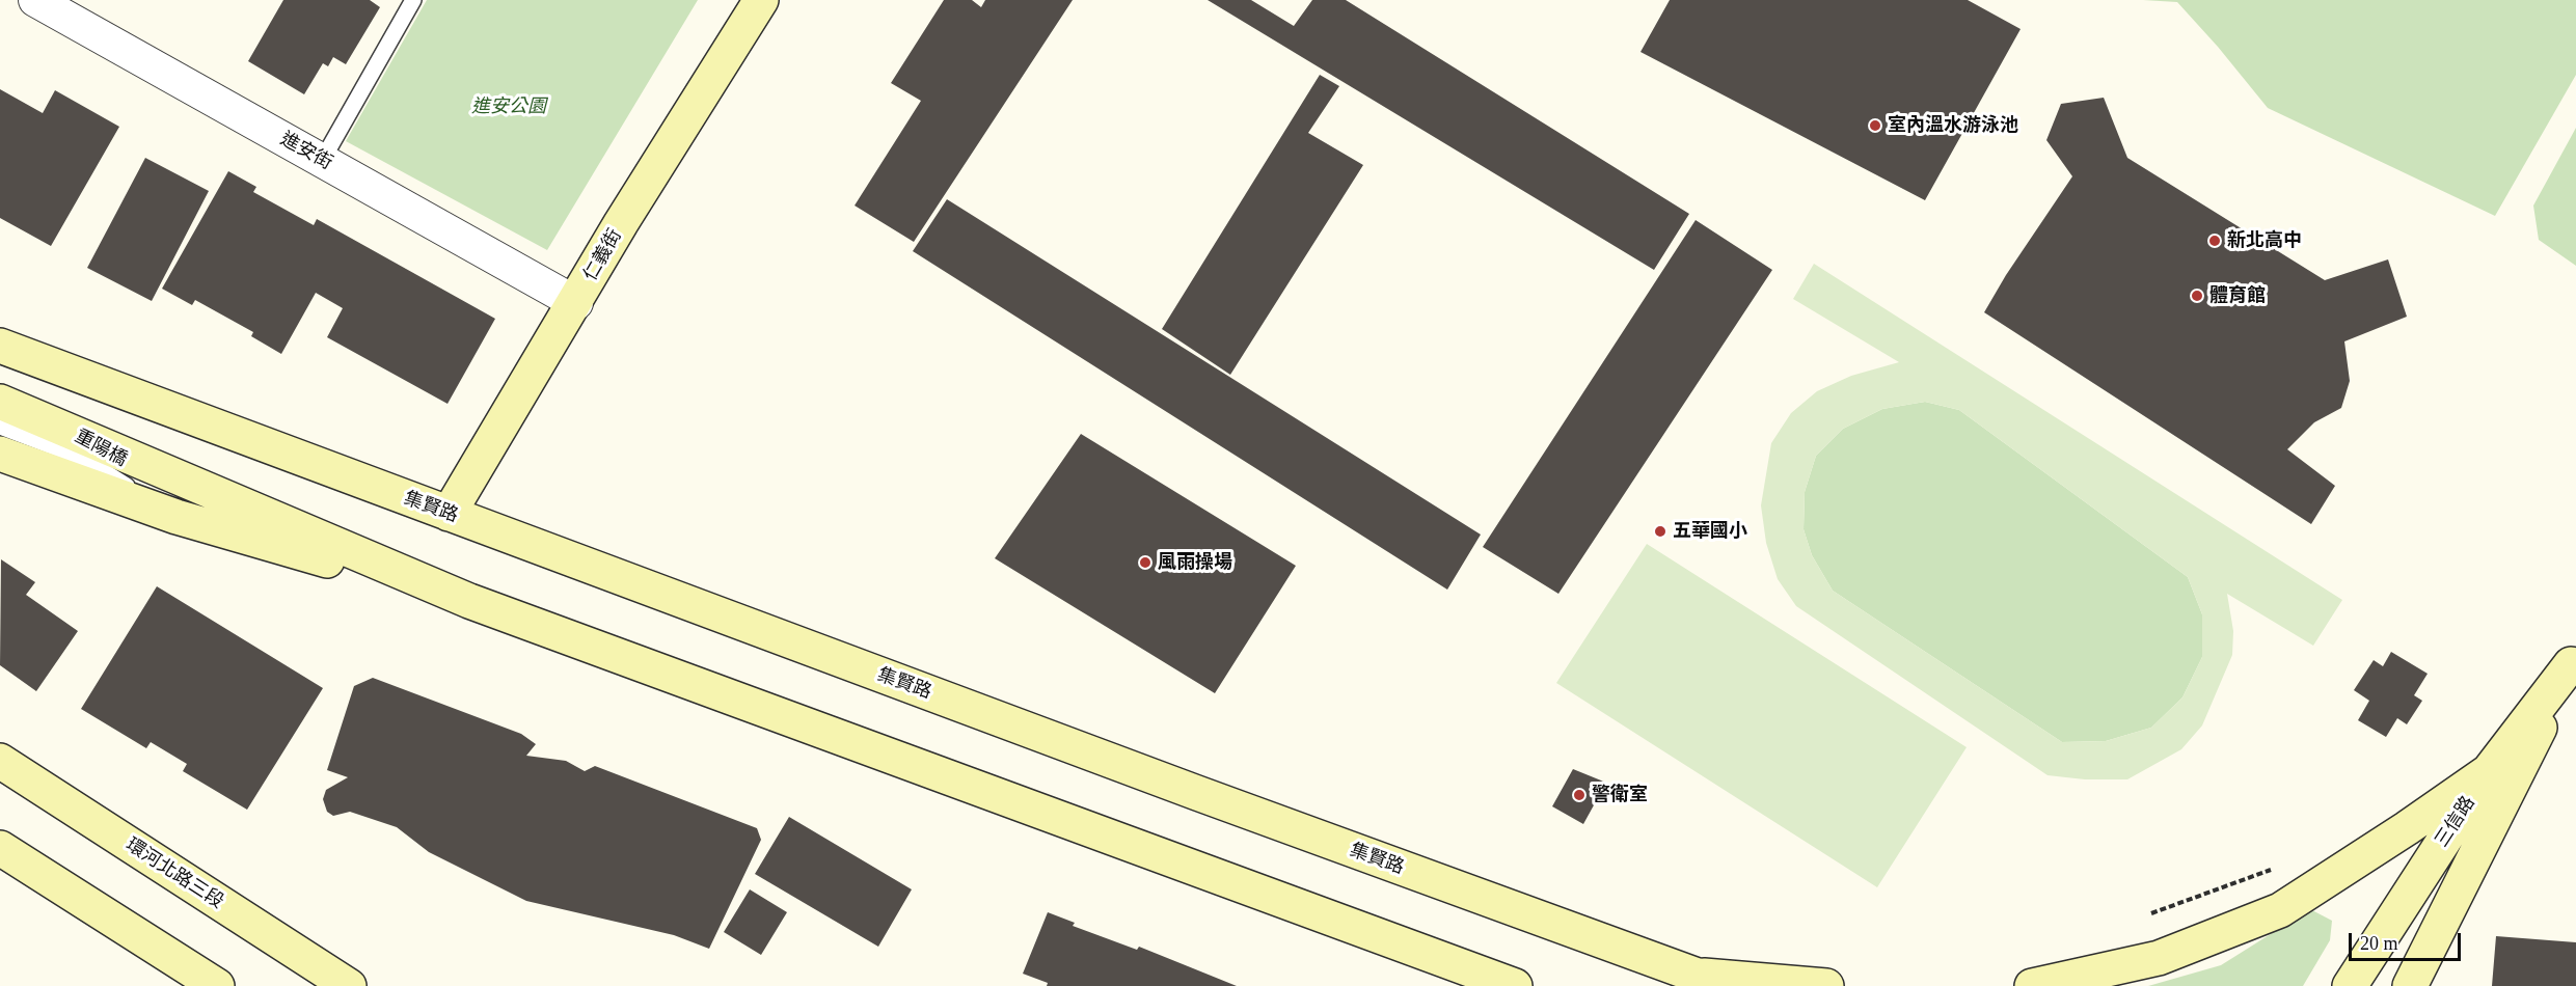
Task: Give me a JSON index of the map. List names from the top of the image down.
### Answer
{
  "streets": {
    "main road": [
      "仁義街",
      "集賢路",
      "三信路",
      "環河北路三段"
    ],
    "street": ["進安街"],
    "lane": ["重陽橋"]
  },
  "crossings": [
    ["進安街", "仁義街"],
    ["仁義街", "集賢路"]
  ],
  "parks": ["進安公園"],
  "places": [
    "室內溫水游泳池",
    "新北高中",
    "體育館",
    "五華國小",
    "風雨操場",
    "警衛室"
  ],
  "scale_bar": "20 m"
}
